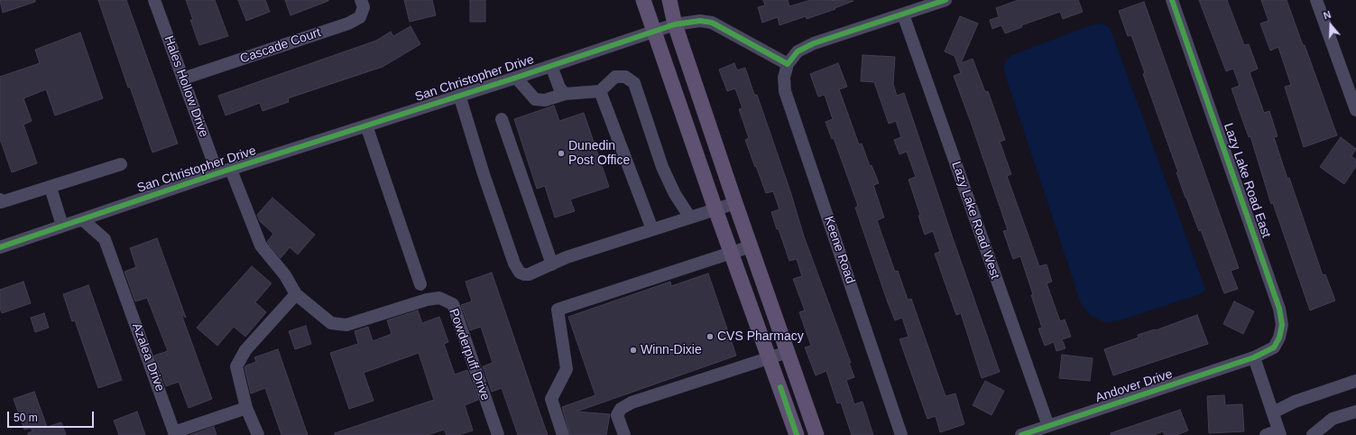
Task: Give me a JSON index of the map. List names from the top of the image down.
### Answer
{
  "streets": {
    "street": [
      "Cascade Court",
      "San Christopher Drive",
      "Hales Hollow Drive",
      "Lazy Lake Road East",
      "Lazy Lake Road West",
      "Keene Road",
      "Powderpuff Drive",
      "Azalea Drive",
      "Andover Drive"
    ]
  },
  "crossings": [
    ["Cascade Court", "Hales Hollow Drive"],
    ["San Christopher Drive", "Hales Hollow Drive"],
    ["San Christopher Drive", "Keene Road"],
    ["San Christopher Drive", "Powderpuff Drive"],
    ["San Christopher Drive", "Azalea Drive"],
    ["Lazy Lake Road East", "Andover Drive"],
    ["Lazy Lake Road West", "Andover Drive"]
  ],
  "places": ["Dunedin Post Office", "CVS Pharmacy", "Winn-Dixie"],
  "scale_bar": "50 m",
  "north": "top"
}
